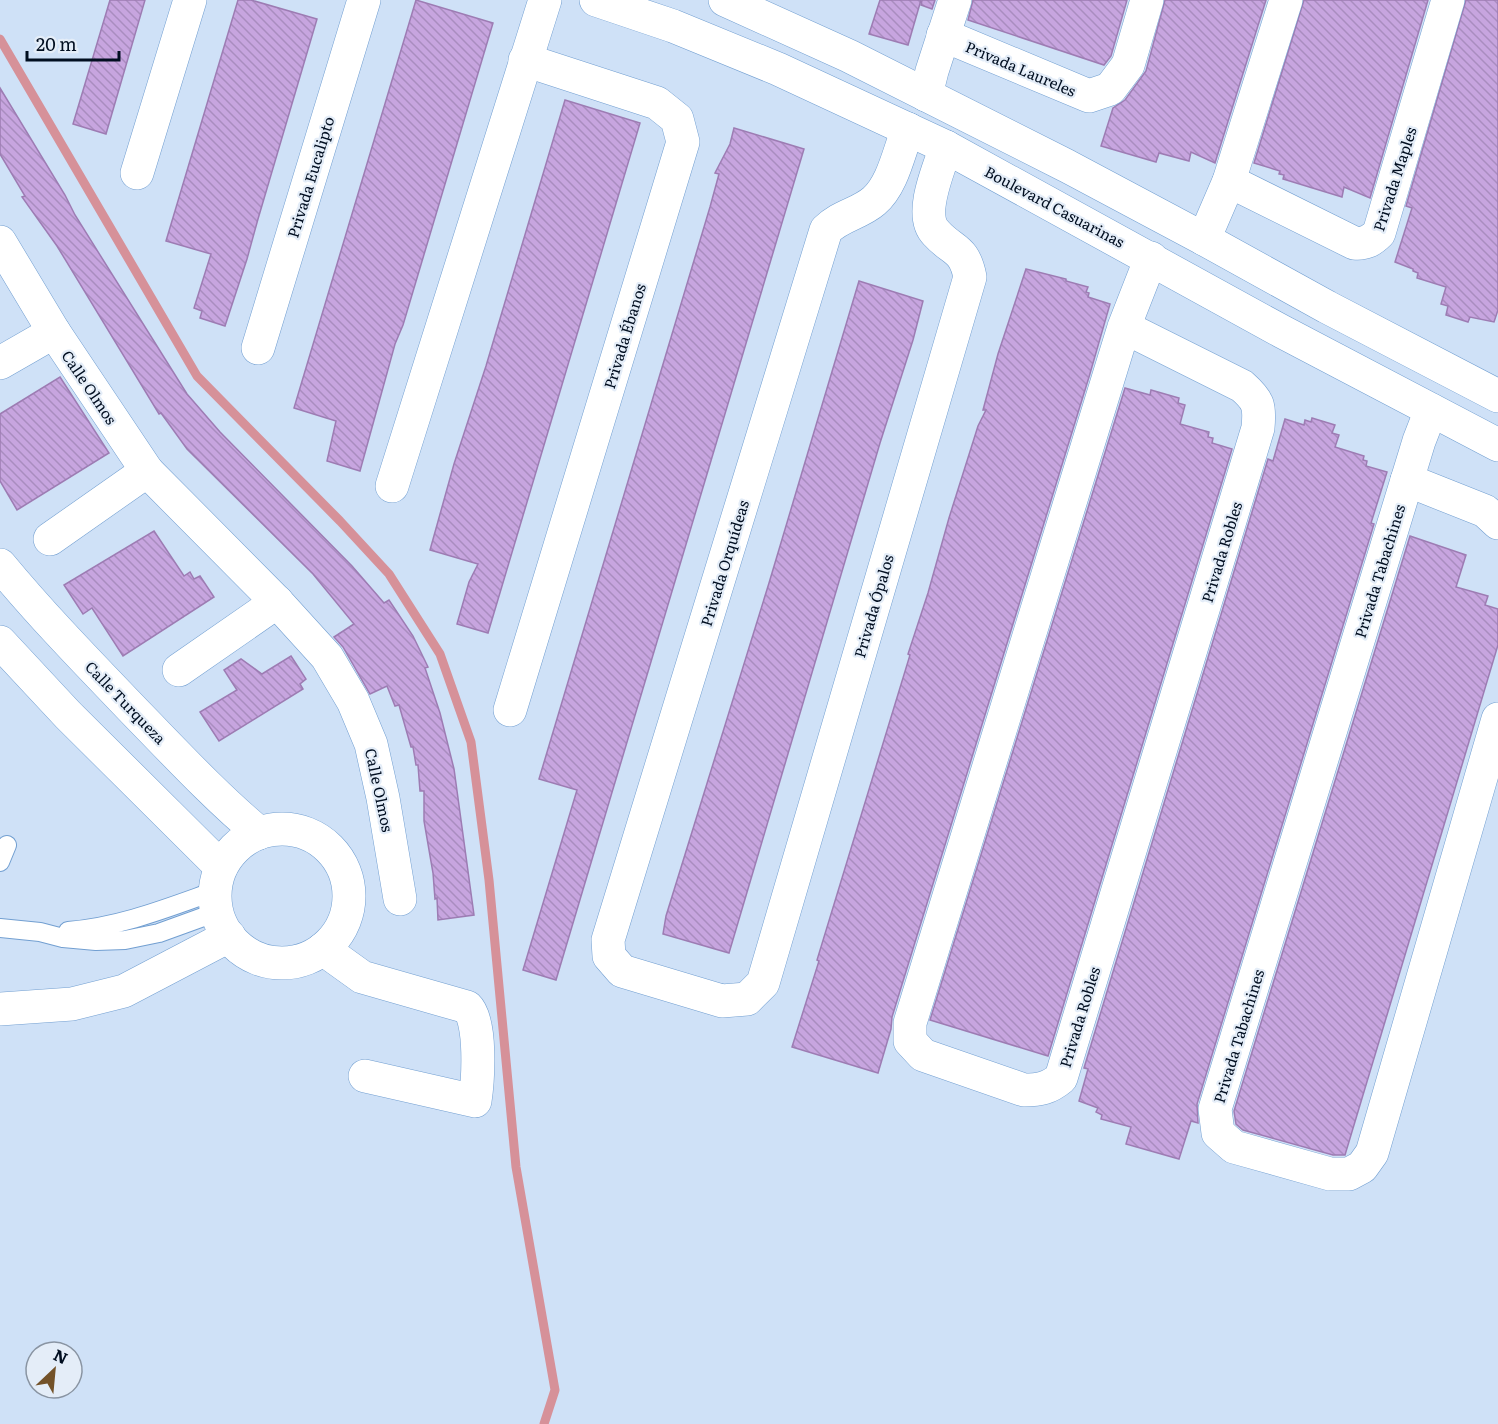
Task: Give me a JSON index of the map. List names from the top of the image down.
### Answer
{
  "streets": {
    "street": [
      "Privada Laureles",
      "Privada Eucalipto",
      "Privada Maples",
      "Boulevard Casuarinas",
      "Privada Ébanos",
      "Calle Olmos",
      "Privada Robles",
      "Privada Orquídeas",
      "Privada Tabachines",
      "Privada Ópalos",
      "Calle Turqueza"
    ]
  },
  "crossings": [
    ["Boulevard Casuarinas", "Privada Robles"],
    ["Boulevard Casuarinas", "Privada Orquídeas"],
    ["Boulevard Casuarinas", "Privada Tabachines"],
    ["Boulevard Casuarinas", "Privada Ópalos"],
    ["Privada Orquídeas", "Privada Ópalos"]
  ],
  "scale_bar": "20 m",
  "north": "top right"
}
